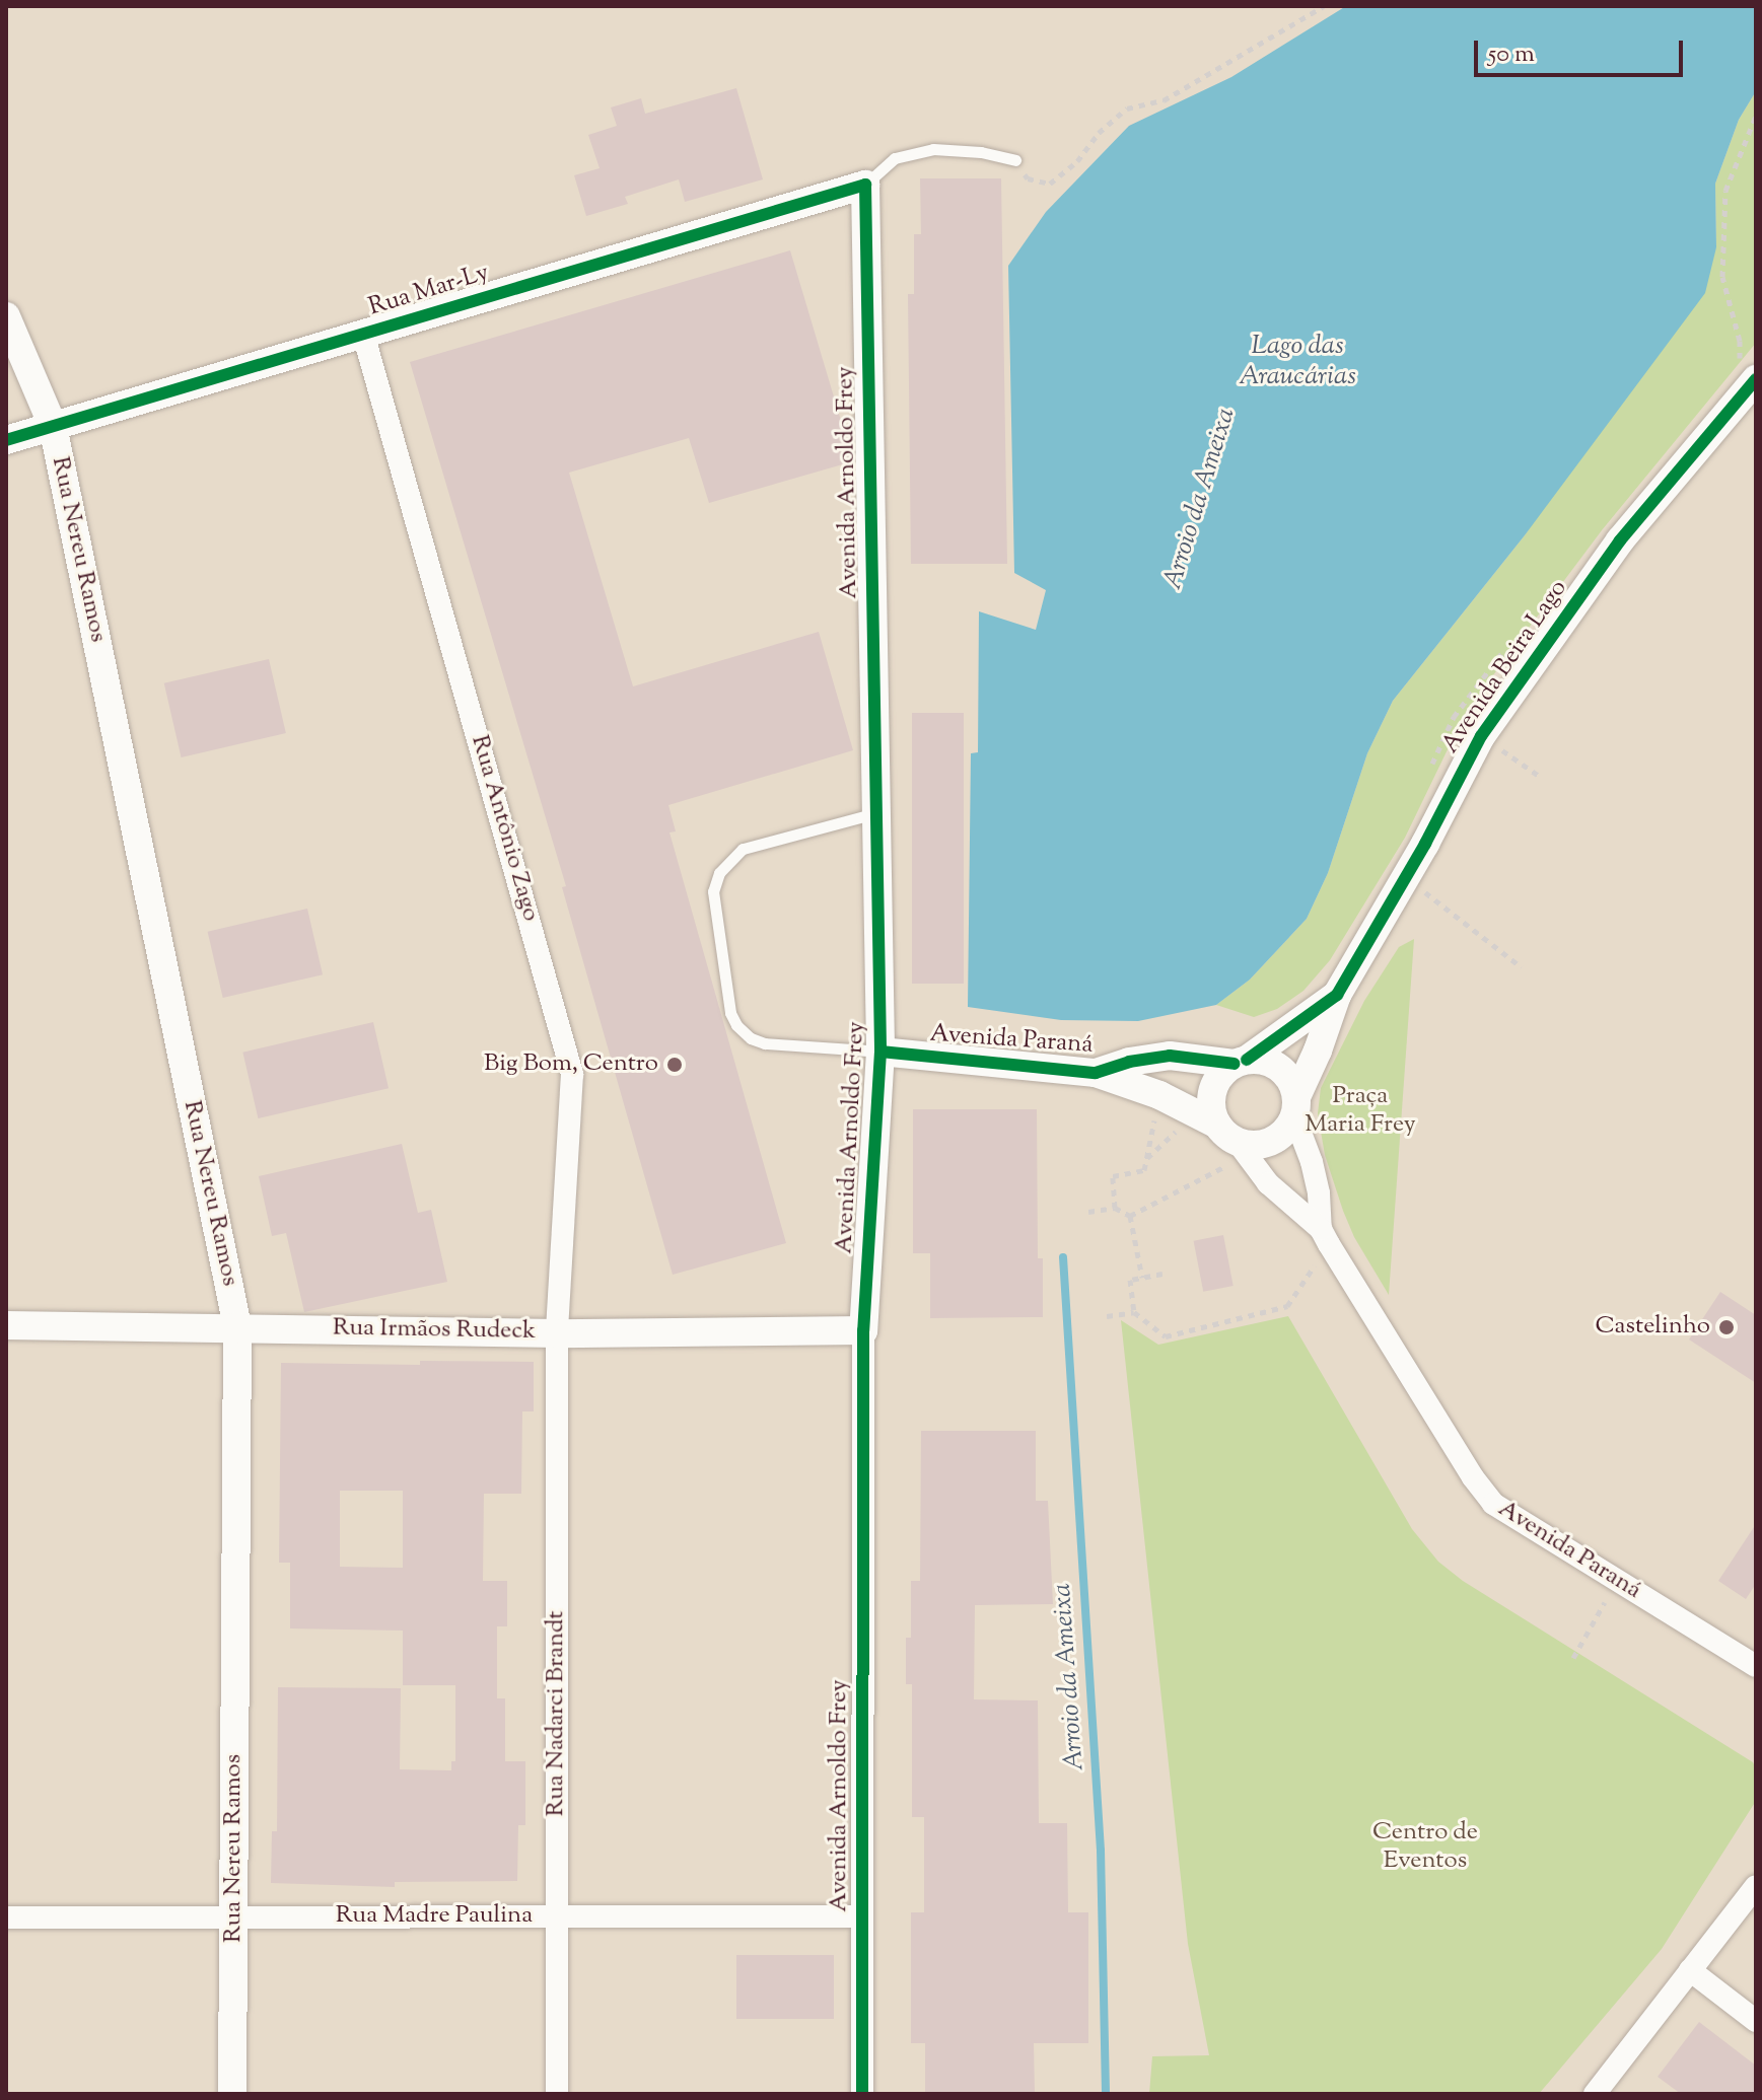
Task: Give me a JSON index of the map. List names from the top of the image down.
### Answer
{
  "streets": {
    "street": [
      "Rua Mar-Ly",
      "Avenida Arnoldo Frey",
      "Rua Nereu Ramos",
      "Avenida Beira Lago",
      "Rua Antônio Zago",
      "Avenida Paraná",
      "Rua Irmãos Rudeck",
      "Rua Nadarci Brandt",
      "Rua Madre Paulina"
    ]
  },
  "crossings": [
    ["Rua Mar-Ly", "Avenida Arnoldo Frey"],
    ["Rua Mar-Ly", "Rua Nereu Ramos"],
    ["Rua Mar-Ly", "Rua Antônio Zago"],
    ["Avenida Arnoldo Frey", "Avenida Paraná"],
    ["Avenida Arnoldo Frey", "Rua Irmãos Rudeck"],
    ["Avenida Arnoldo Frey", "Rua Madre Paulina"],
    ["Rua Nereu Ramos", "Rua Irmãos Rudeck"],
    ["Rua Nereu Ramos", "Rua Madre Paulina"],
    ["Avenida Beira Lago", "Avenida Paraná"],
    ["Rua Antônio Zago", "Rua Irmãos Rudeck"],
    ["Rua Antônio Zago", "Rua Nadarci Brandt"],
    ["Rua Irmãos Rudeck", "Rua Nadarci Brandt"],
    ["Rua Nadarci Brandt", "Rua Madre Paulina"]
  ],
  "water": ["Lago das Araucárias", "Arroio da Ameixa"],
  "parks": ["Praça Maria Frey", "Centro de Eventos"],
  "places": ["Big Bom, Centro", "Castelinho"],
  "scale_bar": "50 m"
}
